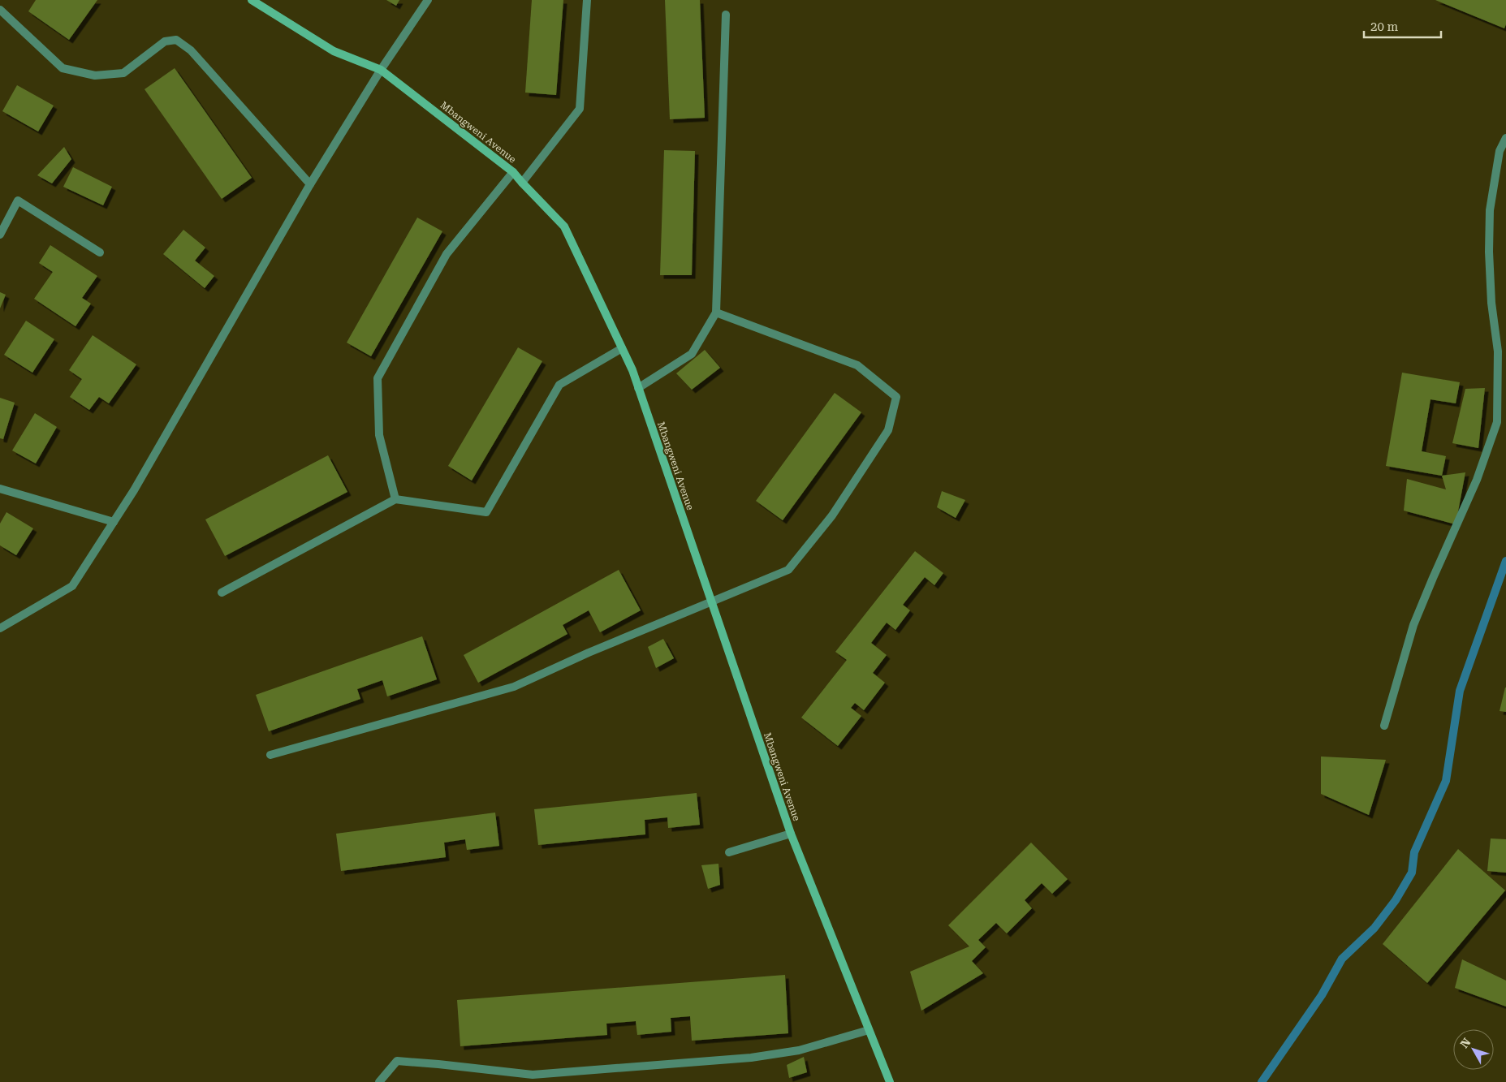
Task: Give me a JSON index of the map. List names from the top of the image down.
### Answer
{
  "streets": {
    "street": ["Mbangweni Avenue"]
  },
  "scale_bar": "20 m",
  "north": "top left"
}
